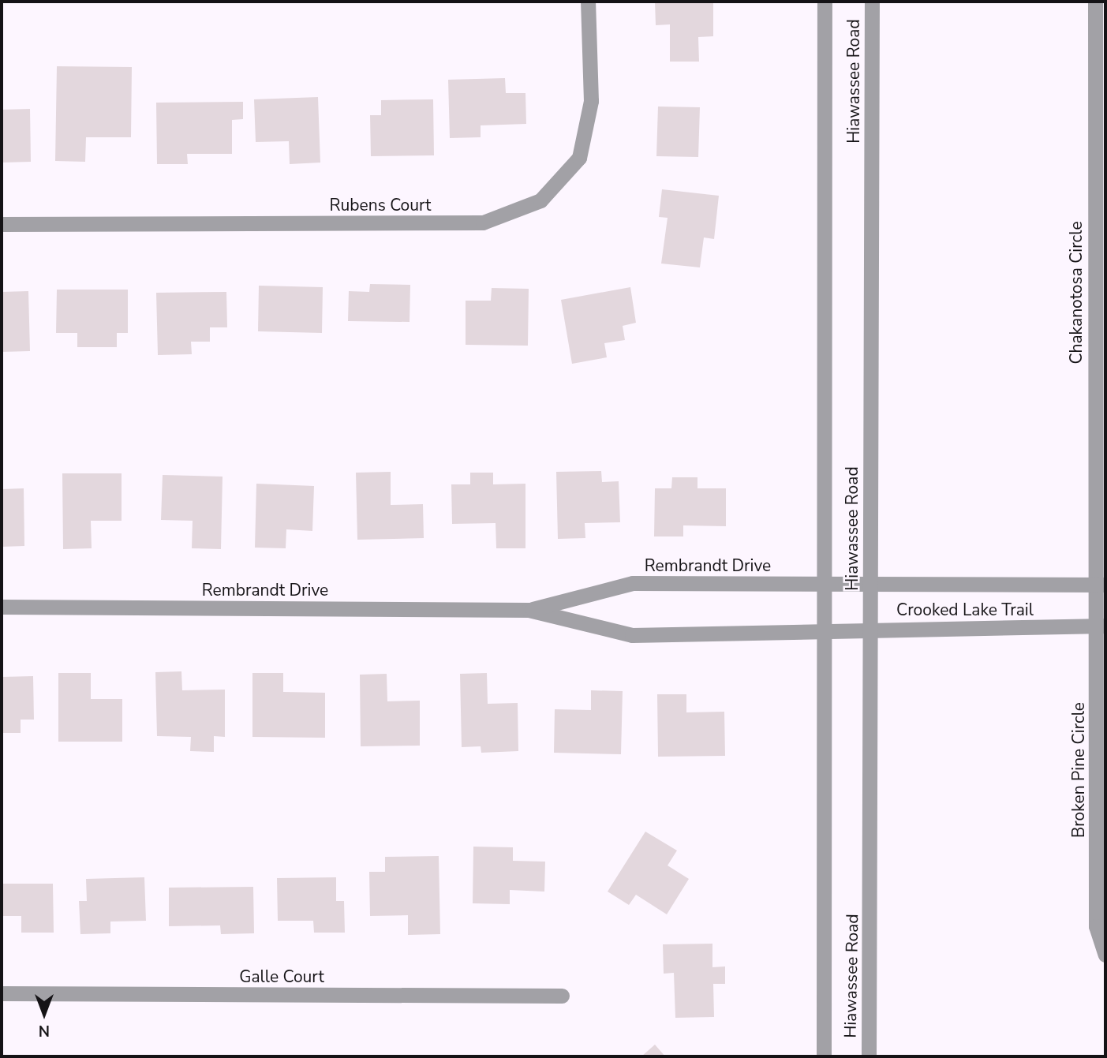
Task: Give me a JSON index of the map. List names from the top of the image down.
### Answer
{
  "streets": {
    "street": [
      "Hiawassee Road",
      "Rubens Court",
      "Chakanotosa Circle",
      "Rembrandt Drive",
      "Crooked Lake Trail",
      "Broken Pine Circle",
      "Galle Court"
    ]
  },
  "crossings": [
    ["Hiawassee Road", "Rembrandt Drive"],
    ["Hiawassee Road", "Crooked Lake Trail"],
    ["Chakanotosa Circle", "Crooked Lake Trail"],
    ["Chakanotosa Circle", "Broken Pine Circle"],
    ["Rembrandt Drive", "Crooked Lake Trail"],
    ["Crooked Lake Trail", "Broken Pine Circle"]
  ],
  "north": "bottom"
}
